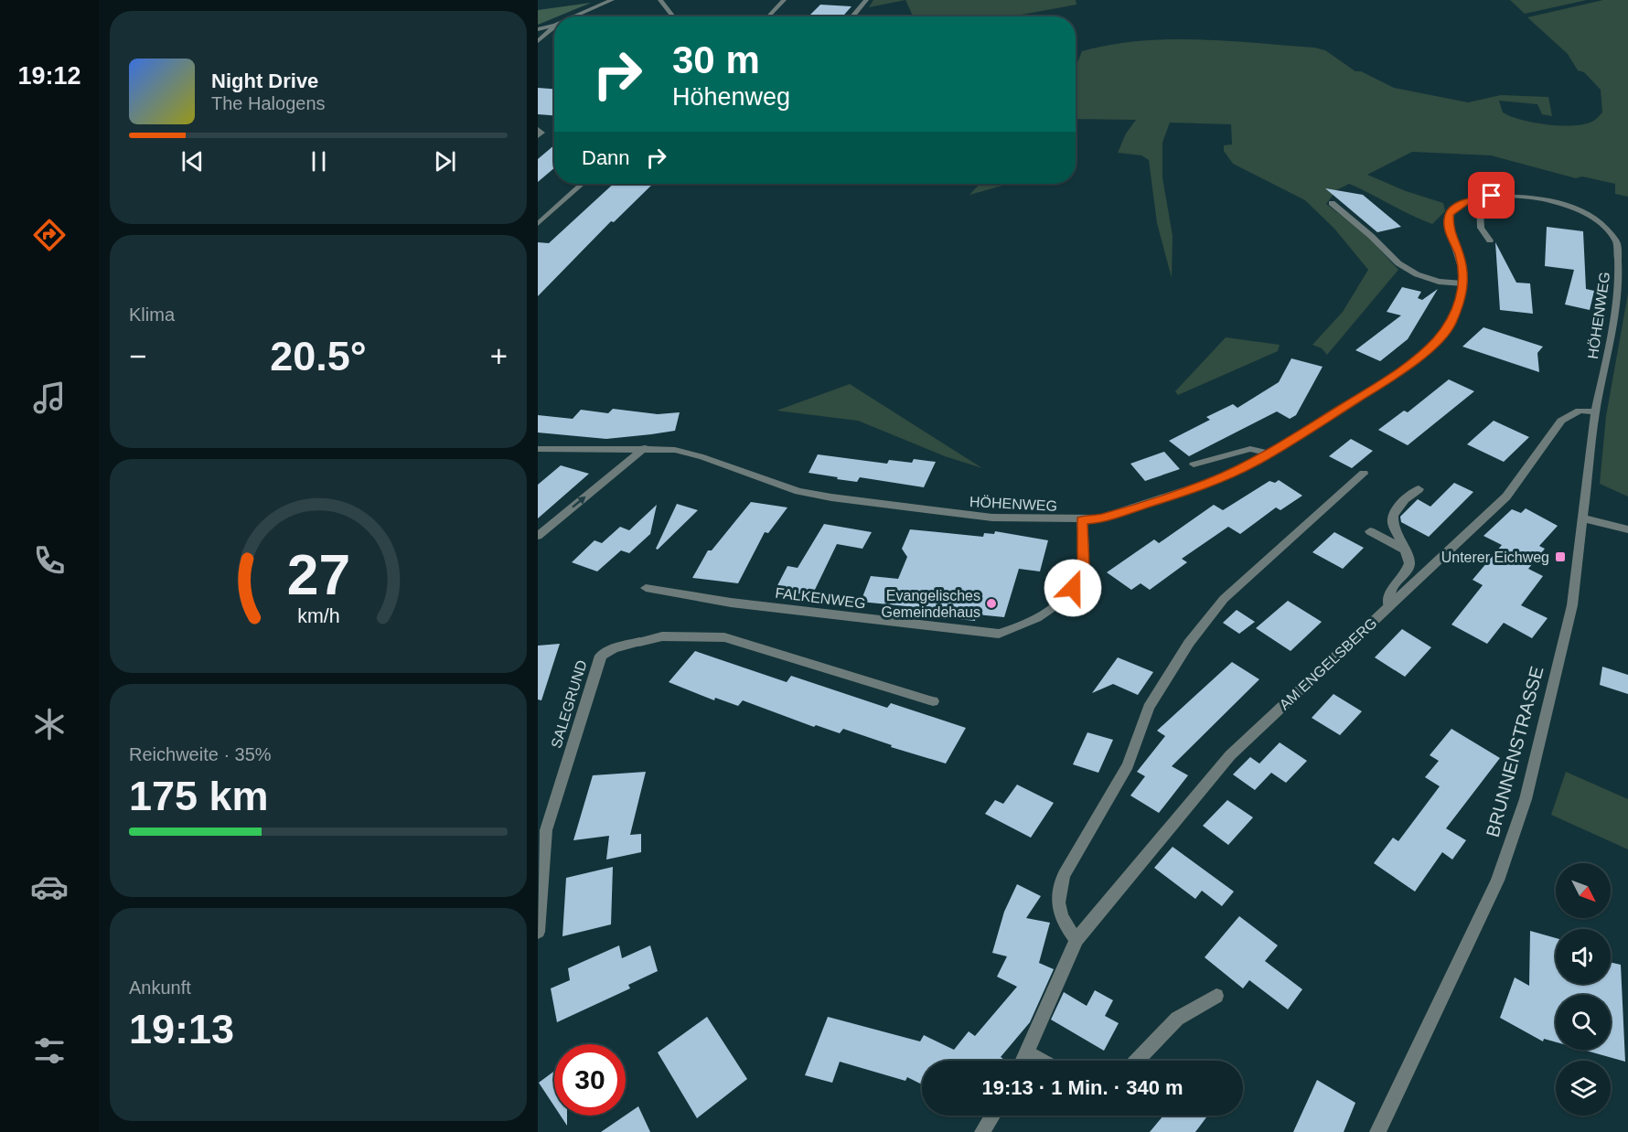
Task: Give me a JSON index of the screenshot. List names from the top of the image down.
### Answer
{
  "streets": {
    "street": [
      "HÖHENWEG",
      "FALKENWEG",
      "AM ENGELSBERG",
      "SALEGRUND",
      "BRUNNENSTRASSE"
    ]
  },
  "crossings": [
    ["HÖHENWEG", "FALKENWEG"],
    ["HÖHENWEG", "AM ENGELSBERG"],
    ["HÖHENWEG", "BRUNNENSTRASSE"]
  ],
  "places": {
    "transit": ["Unterer Eichweg"],
    "other": ["Evangelisches Gemeindehaus"]
  },
  "north": "bottom right",
  "page": {
    "tabs": "19:12",
    "turn": ["30 m", "Höhenweg"],
    "song": ["Night Drive", "The Halogens"],
    "then": "Dann",
    "tile": [
      "Klima",
      ["Reichweite · 35%", "175 km"],
      ["Ankunft", "19:13"]
    ],
    "heat": ["−", "20.5°", "+"],
    "limit": "30",
    "trip": "19:13 · 1 Min. · 340 m",
    "gauge": ["27", "km/h"]
  }
}
